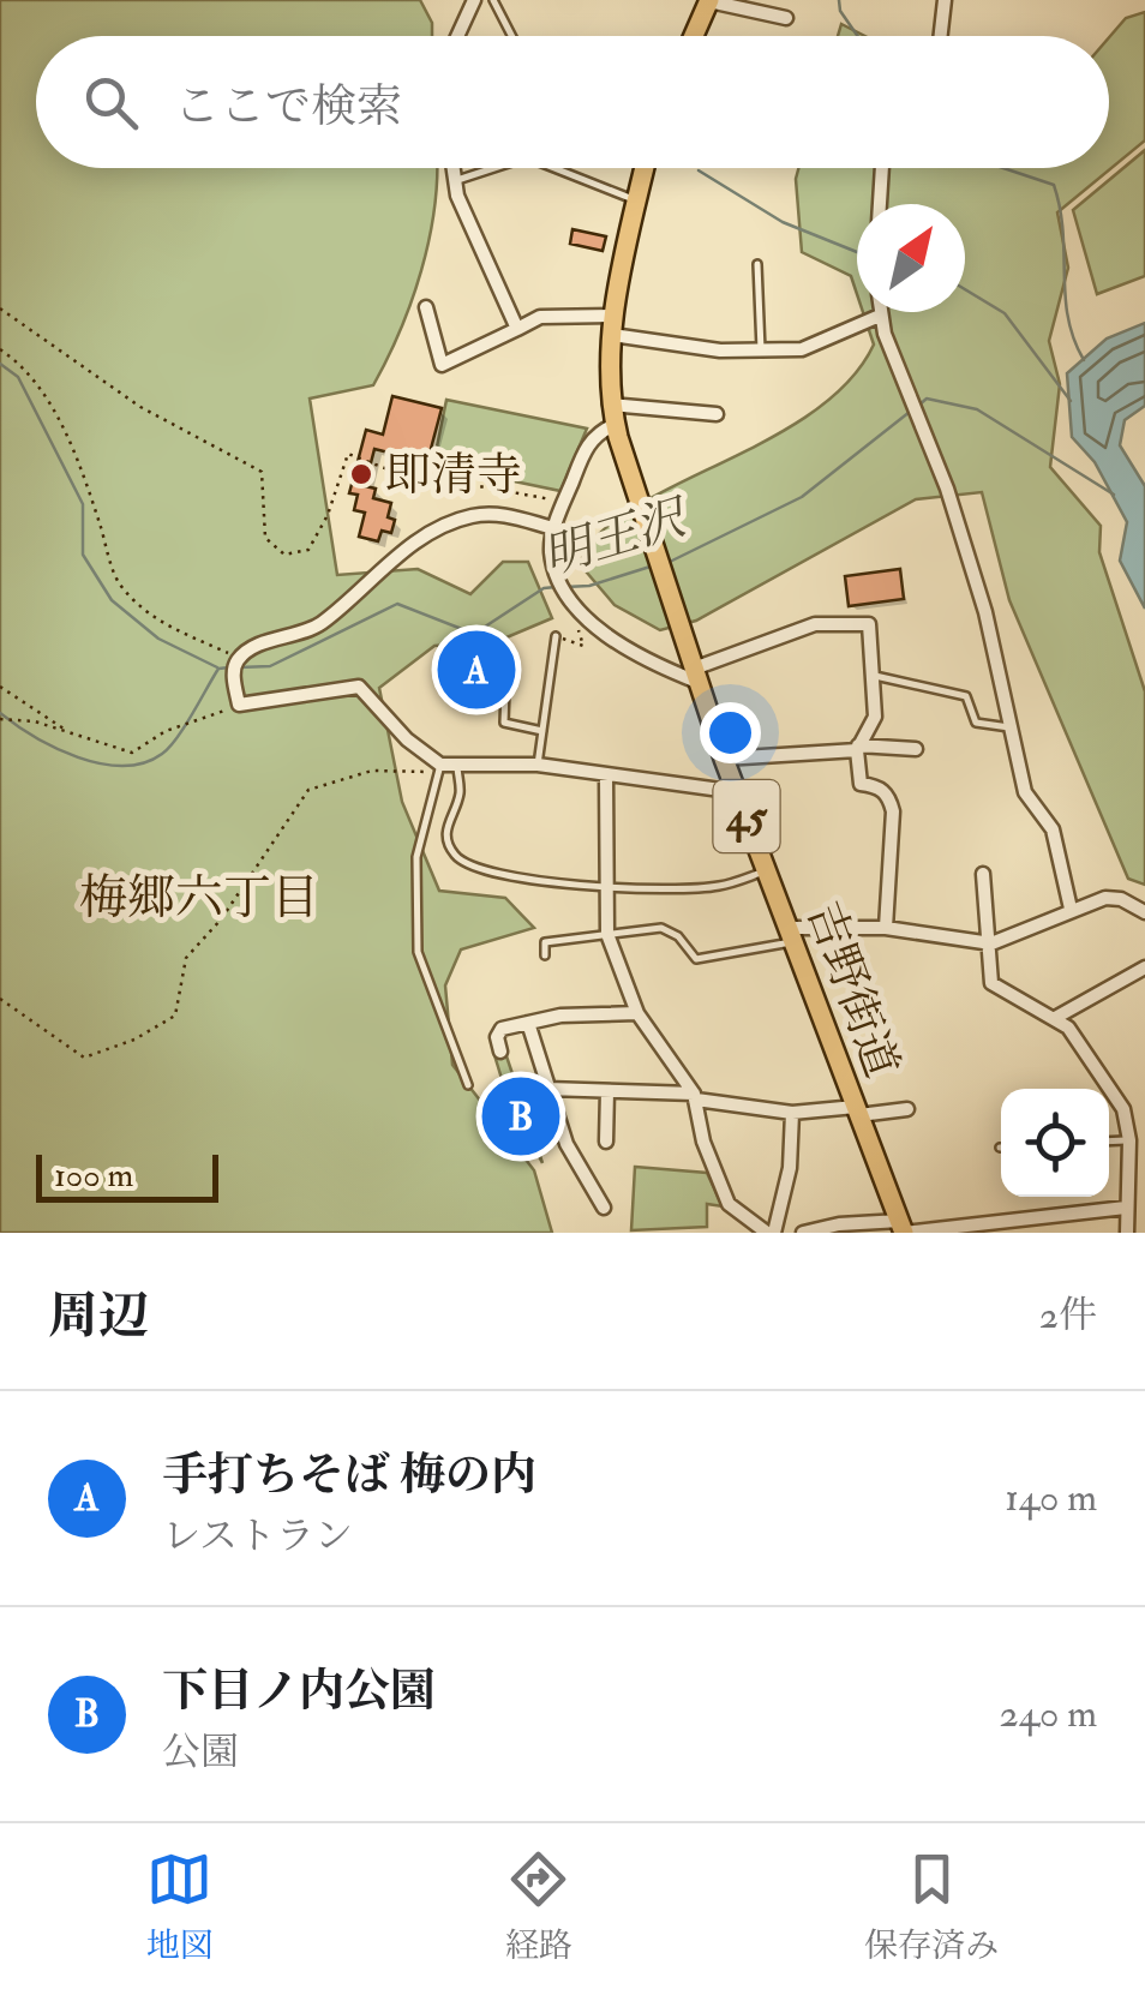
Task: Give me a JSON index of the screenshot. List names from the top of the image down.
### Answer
{
  "streets": {
    "main road": ["45", "吉野街道"]
  },
  "districts": ["梅郷六丁目"],
  "water": ["明王沢"],
  "places": ["即清寺"],
  "scale_bar": "100 m",
  "north": "top right",
  "page": {
    "search": "ここで検索",
    "pins": ["A", "B"],
    "scale": "100 m",
    "heading": ["周辺", "2件"],
    "list": [
      {
        "mark": "A",
        "name": "手打ちそば 梅の内",
        "note": "レストラン",
        "value": "140 m"
      },
      {
        "mark": "B",
        "name": "下目ノ内公園",
        "note": "公園",
        "value": "240 m"
      }
    ],
    "nav": ["地図", "経路", "保存済み"]
  }
}
